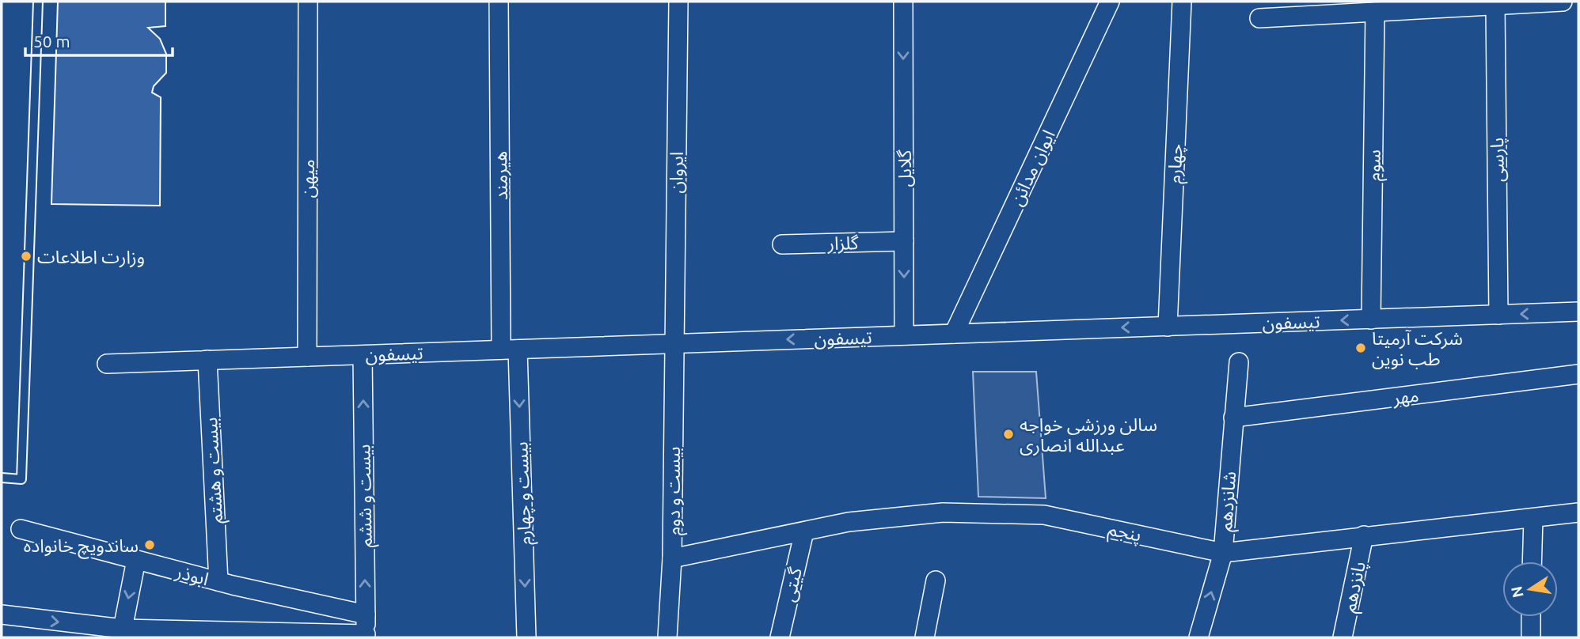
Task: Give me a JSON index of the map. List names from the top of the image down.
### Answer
{
  "streets": {
    "street": [
      "پارسی",
      "چهارم",
      "سوم",
      "ایوان مدائن",
      "گلایل",
      "ایروان",
      "هیرمند",
      "میهن",
      "گلزار",
      "تیسفون",
      "مهر",
      "بیست و هشتم",
      "بیست و دوم",
      "بیست و چهارم",
      "بیست و ششم",
      "شانزدهم",
      "پنجم",
      "ابوذر",
      "گیتی",
      "پانزدهم"
    ]
  },
  "crossings": [
    ["پارسی", "تیسفون"],
    ["چهارم", "تیسفون"],
    ["سوم", "تیسفون"],
    ["ایوان مدائن", "تیسفون"],
    ["گلایل", "گلزار"],
    ["گلایل", "تیسفون"],
    ["ایروان", "تیسفون"],
    ["ایروان", "بیست و دوم"],
    ["هیرمند", "تیسفون"],
    ["هیرمند", "بیست و چهارم"],
    ["میهن", "تیسفون"],
    ["تیسفون", "بیست و هشتم"],
    ["تیسفون", "بیست و دوم"],
    ["تیسفون", "بیست و چهارم"],
    ["تیسفون", "بیست و ششم"],
    ["مهر", "شانزدهم"],
    ["بیست و هشتم", "ابوذر"],
    ["بیست و دوم", "پنجم"],
    ["بیست و ششم", "ابوذر"],
    ["شانزدهم", "پنجم"],
    ["پنجم", "گیتی"],
    ["پنجم", "پانزدهم"]
  ],
  "one_way": [
    "گلایل",
    "تیسفون",
    "بیست و چهارم",
    "بیست و ششم"
  ],
  "places": [
    "وزارت اطلاعات",
    "شرکت آرمیتا طب نوین",
    "سالن ورزشی خواجه عبدالله انصاری",
    "ساندویچ خانواده"
  ],
  "scale_bar": "50 m",
  "north": "left"
}
